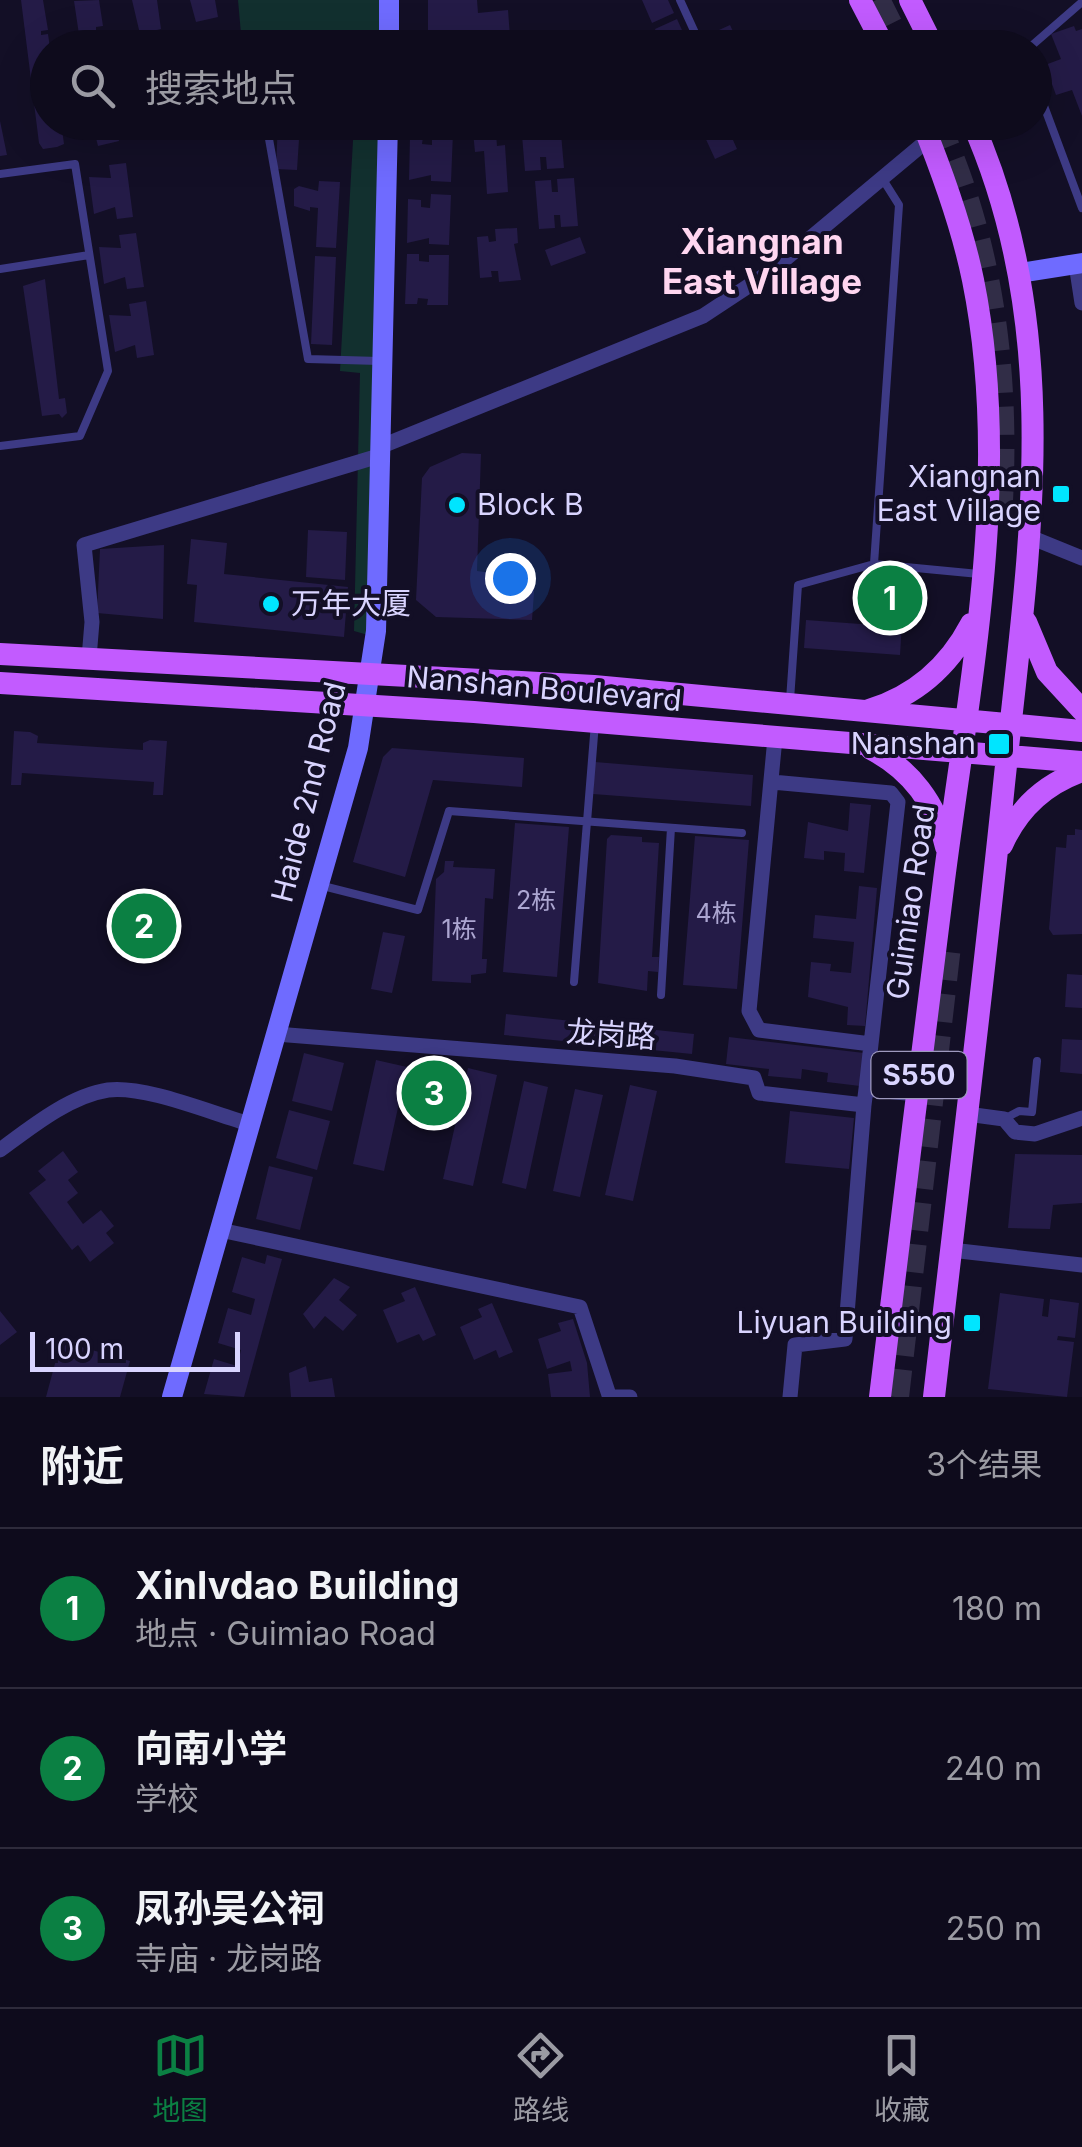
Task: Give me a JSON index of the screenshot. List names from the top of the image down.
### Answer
{
  "streets": {
    "main road": ["Nanshan Boulevard", "Guimiao Road", "S550"],
    "street": ["Haide 2nd Road", "龙岗路"]
  },
  "crossings": [
    ["Nanshan Boulevard", "Haide 2nd Road"],
    ["Nanshan Boulevard", "Guimiao Road"],
    ["Nanshan Boulevard", "S550"],
    ["Haide 2nd Road", "龙岗路"],
    ["Guimiao Road", "龙岗路"]
  ],
  "districts": ["Xiangnan East Village"],
  "places": {
    "transit": ["Xiangnan East Village", "Nanshan", "Liyuan Building"],
    "other": ["Block B", "万年大厦"]
  },
  "house_numbers": ["2栋", "4栋", "1栋"],
  "scale_bar": "100 m",
  "page": {
    "search": "搜索地点",
    "pins": ["1", "2", "3"],
    "scale": "100 m",
    "heading": ["附近", "3个结果"],
    "list": [
      {
        "mark": "1",
        "name": "Xinlvdao Building",
        "note": "地点 · Guimiao Road",
        "value": "180 m"
      },
      {
        "mark": "2",
        "name": "向南小学",
        "note": "学校",
        "value": "240 m"
      },
      {
        "mark": "3",
        "name": "凤孙吴公祠",
        "note": "寺庙 · 龙岗路",
        "value": "250 m"
      }
    ],
    "nav": ["地图", "路线", "收藏"]
  }
}
